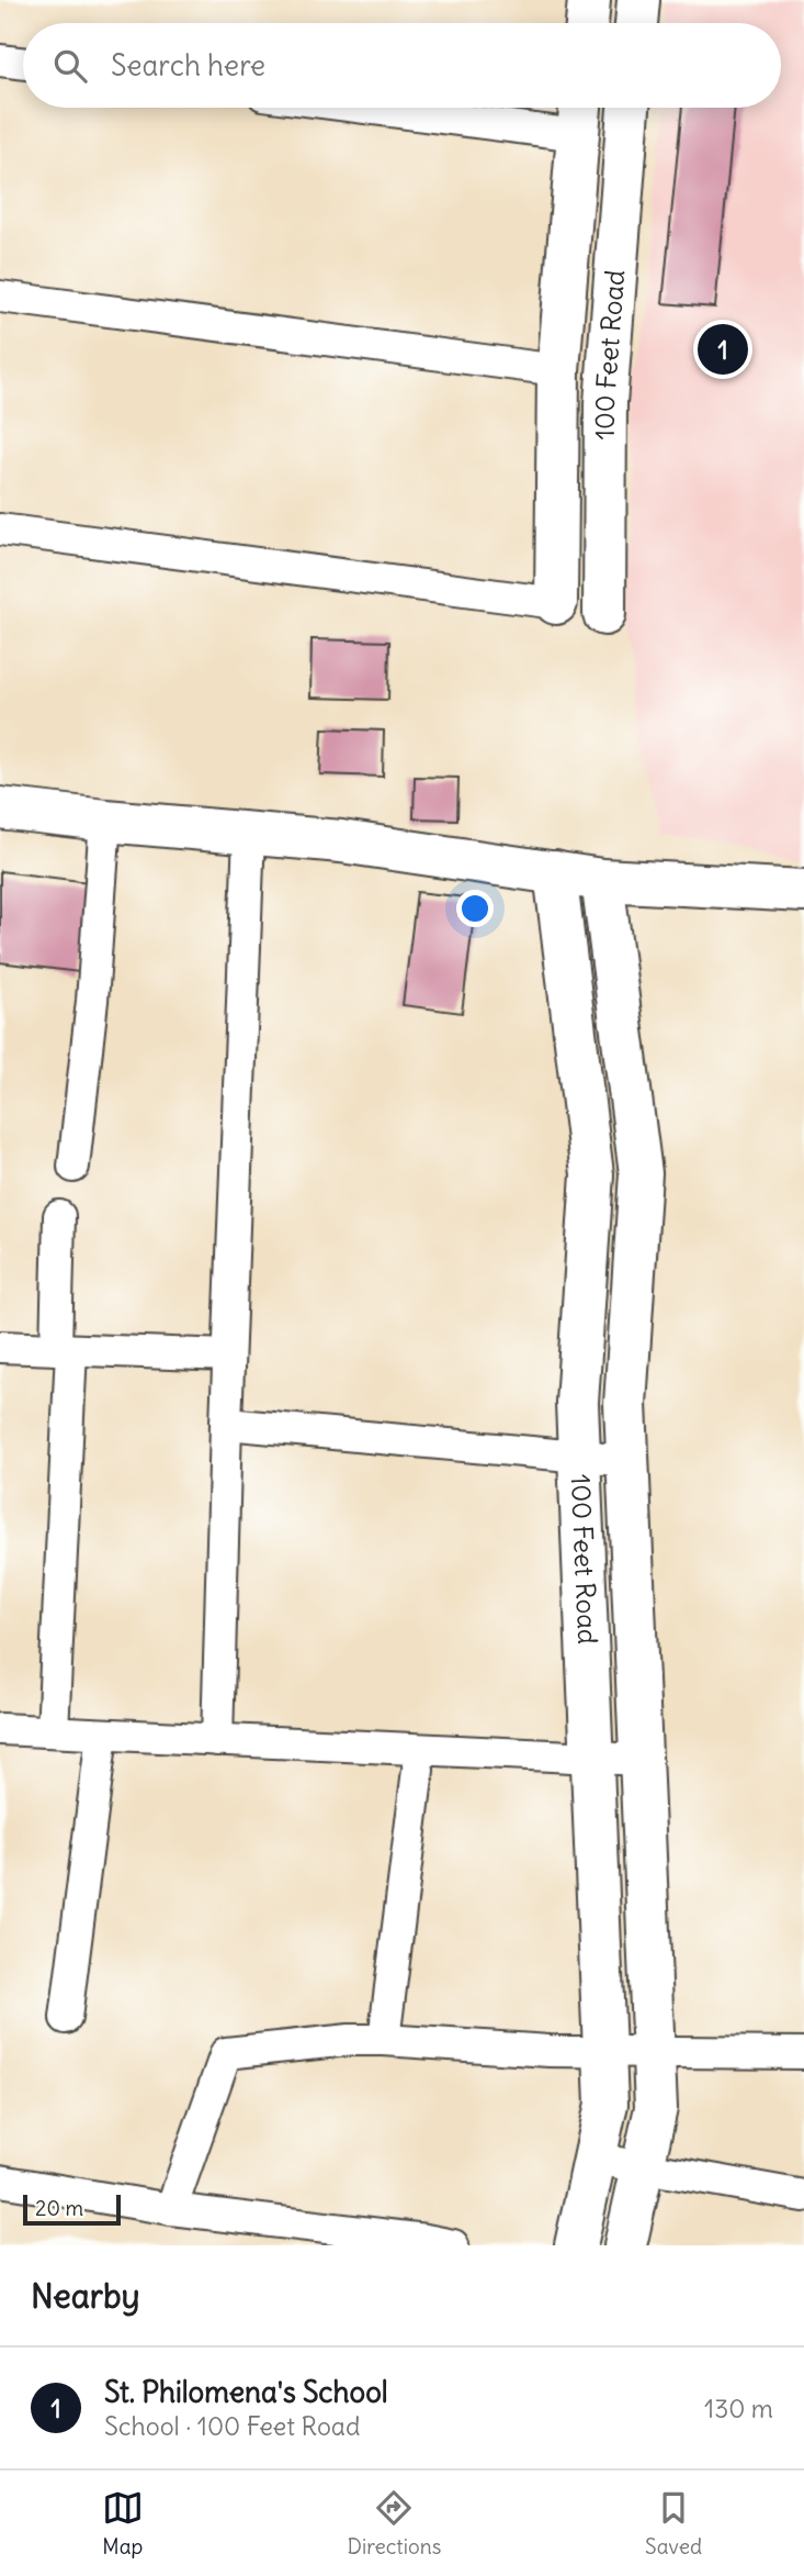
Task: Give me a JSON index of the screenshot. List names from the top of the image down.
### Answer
{
  "streets": {
    "main road": ["100 Feet Road"]
  },
  "scale_bar": "20 m",
  "page": {
    "search": "Search here",
    "pins": "1",
    "scale": "20 m",
    "heading": "Nearby",
    "list": [
      {
        "mark": "1",
        "name": "St. Philomena's School",
        "note": "School · 100 Feet Road",
        "value": "130 m"
      }
    ],
    "nav": ["Map", "Directions", "Saved"]
  }
}
